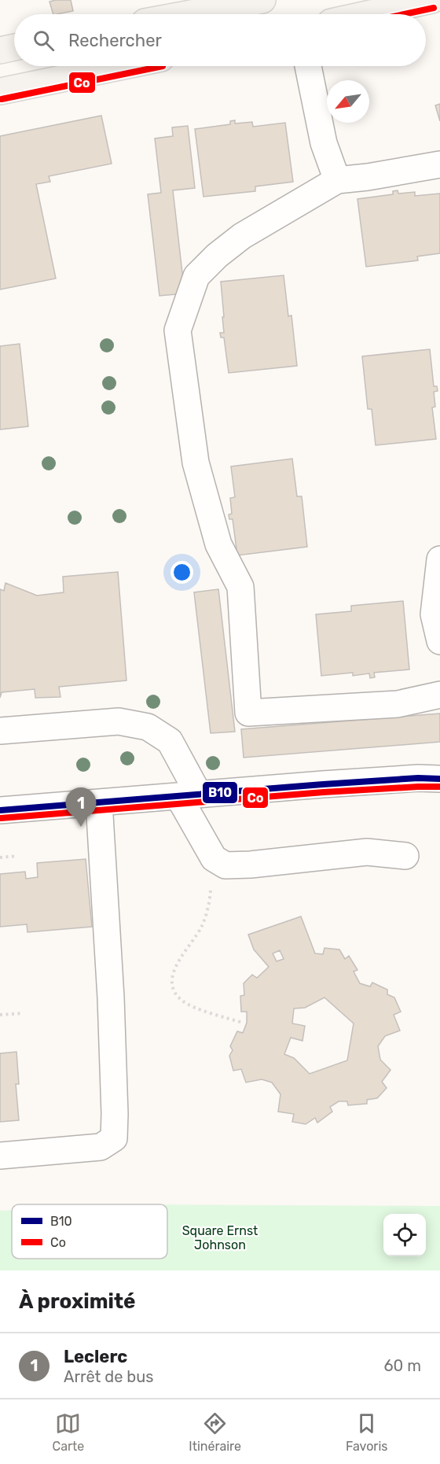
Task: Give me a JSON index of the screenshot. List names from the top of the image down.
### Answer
{
  "parks": ["Square Ernst Johnson"],
  "lines": ["transit line Co", "transit line B10"],
  "legend": ["B10", "Co"],
  "north": "bottom left",
  "page": {
    "search": "Rechercher",
    "pins": "1",
    "heading": "À proximité",
    "list": [
      {
        "mark": "1",
        "name": "Leclerc",
        "note": "Arrêt de bus",
        "value": "60 m"
      }
    ],
    "nav": ["Carte", "Itinéraire", "Favoris"]
  }
}
